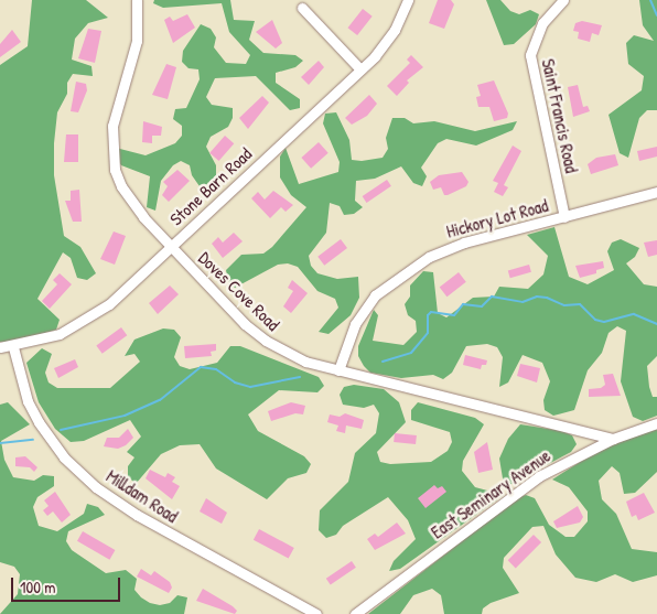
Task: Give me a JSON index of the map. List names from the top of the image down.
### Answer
{
  "streets": {
    "street": [
      "Saint Francis Road",
      "Stone Barn Road",
      "Hickory Lot Road",
      "Doves Cove Road",
      "East Seminary Avenue",
      "Milldam Road"
    ]
  },
  "crossings": [
    ["Saint Francis Road", "Hickory Lot Road"],
    ["Stone Barn Road", "Doves Cove Road"],
    ["Stone Barn Road", "Milldam Road"],
    ["Hickory Lot Road", "Doves Cove Road"],
    ["Doves Cove Road", "East Seminary Avenue"]
  ],
  "scale_bar": "100 m"
}
